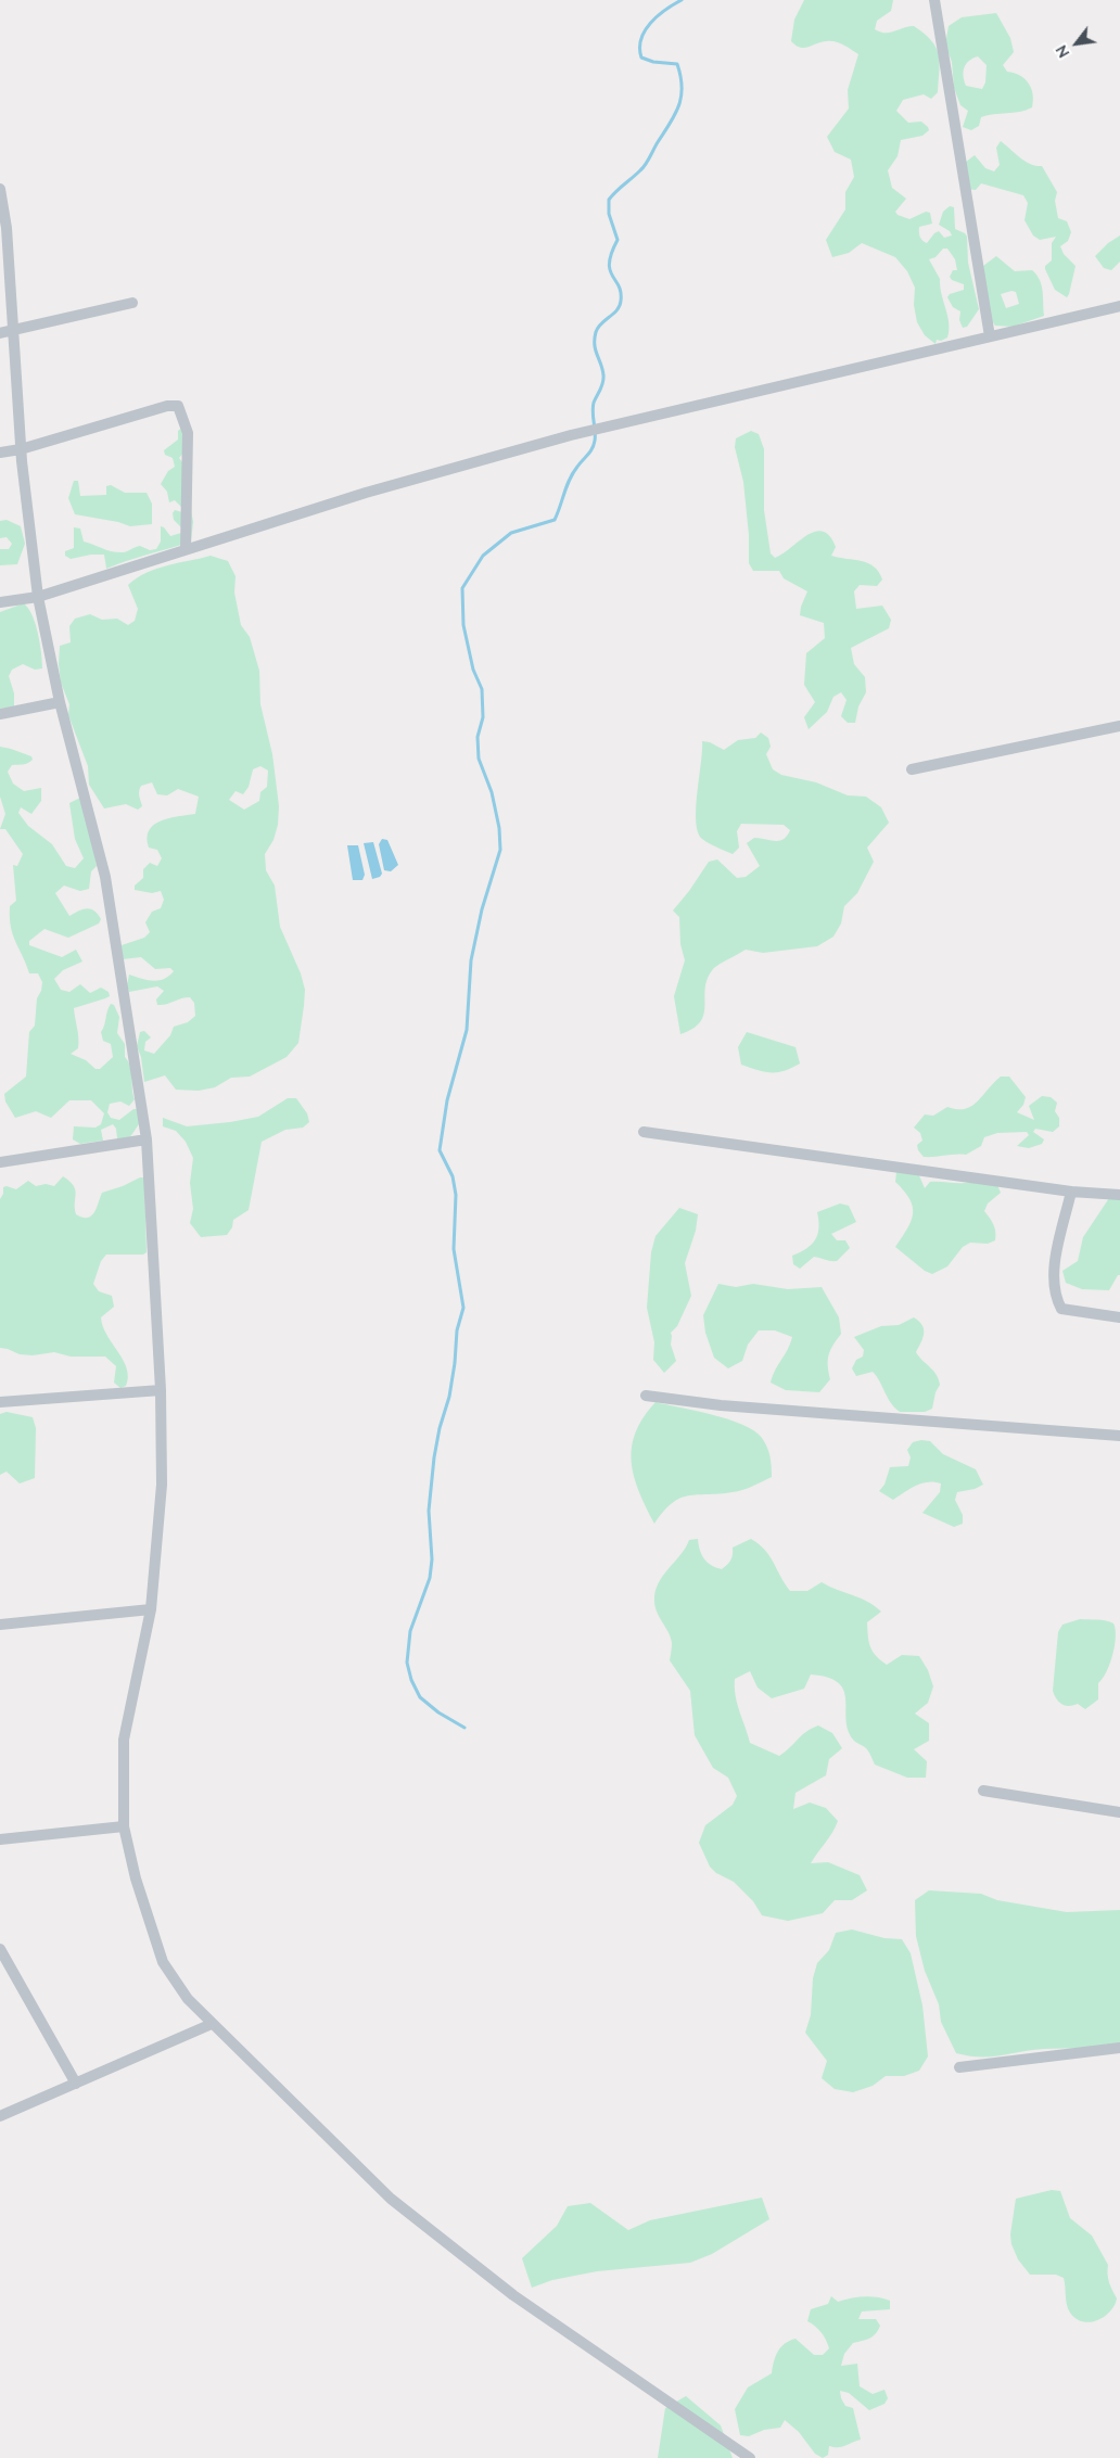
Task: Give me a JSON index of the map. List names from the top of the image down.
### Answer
{
  "north": "bottom left"
}
